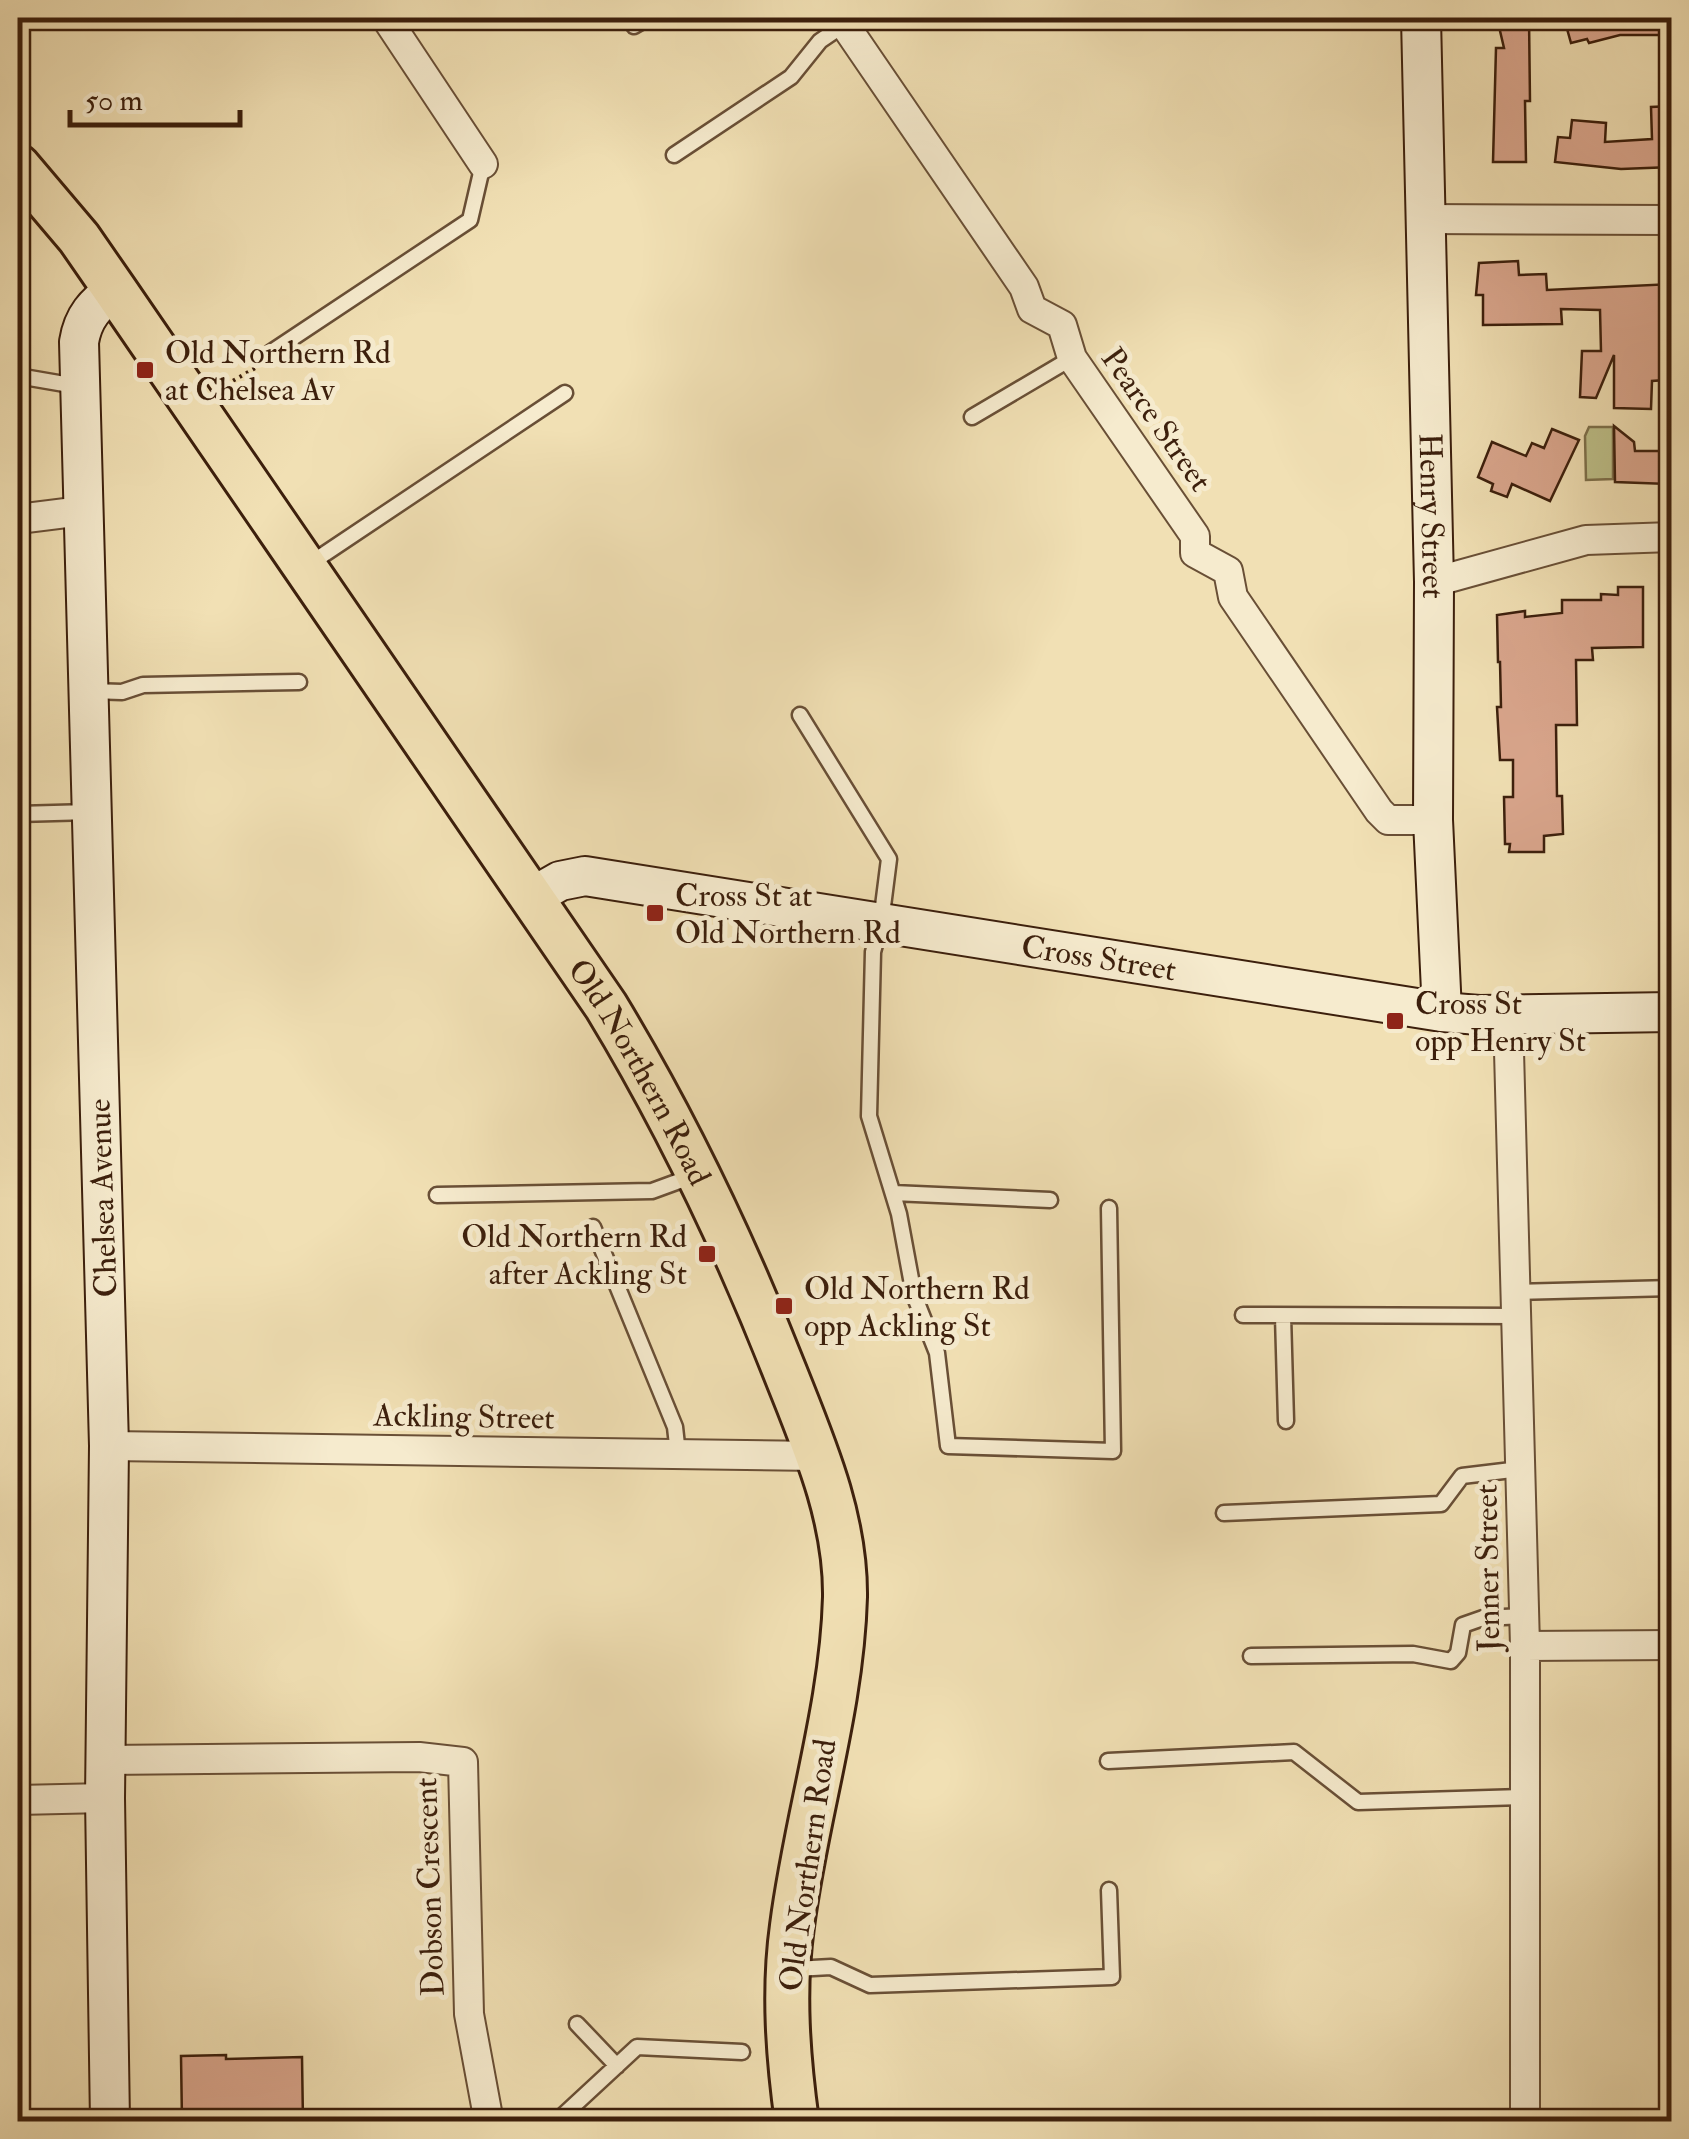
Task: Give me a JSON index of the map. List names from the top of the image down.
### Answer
{
  "streets": {
    "main road": ["Old Northern Road"],
    "street": [
      "Pearce Street",
      "Henry Street",
      "Cross Street",
      "Chelsea Avenue",
      "Ackling Street",
      "Jenner Street",
      "Dobson Crescent"
    ]
  },
  "crossings": [
    ["Pearce Street", "Henry Street"],
    ["Henry Street", "Cross Street"],
    ["Cross Street", "Old Northern Road"],
    ["Cross Street", "Jenner Street"],
    ["Old Northern Road", "Chelsea Avenue"],
    ["Old Northern Road", "Ackling Street"],
    ["Chelsea Avenue", "Ackling Street"],
    ["Chelsea Avenue", "Dobson Crescent"]
  ],
  "places": {
    "transit": [
      "Old Northern Rd at Chelsea Av",
      "Cross St at Old Northern Rd",
      "Cross St opp Henry St",
      "Old Northern Rd after Ackling St",
      "Old Northern Rd opp Ackling St"
    ]
  },
  "scale_bar": "50 m"
}
